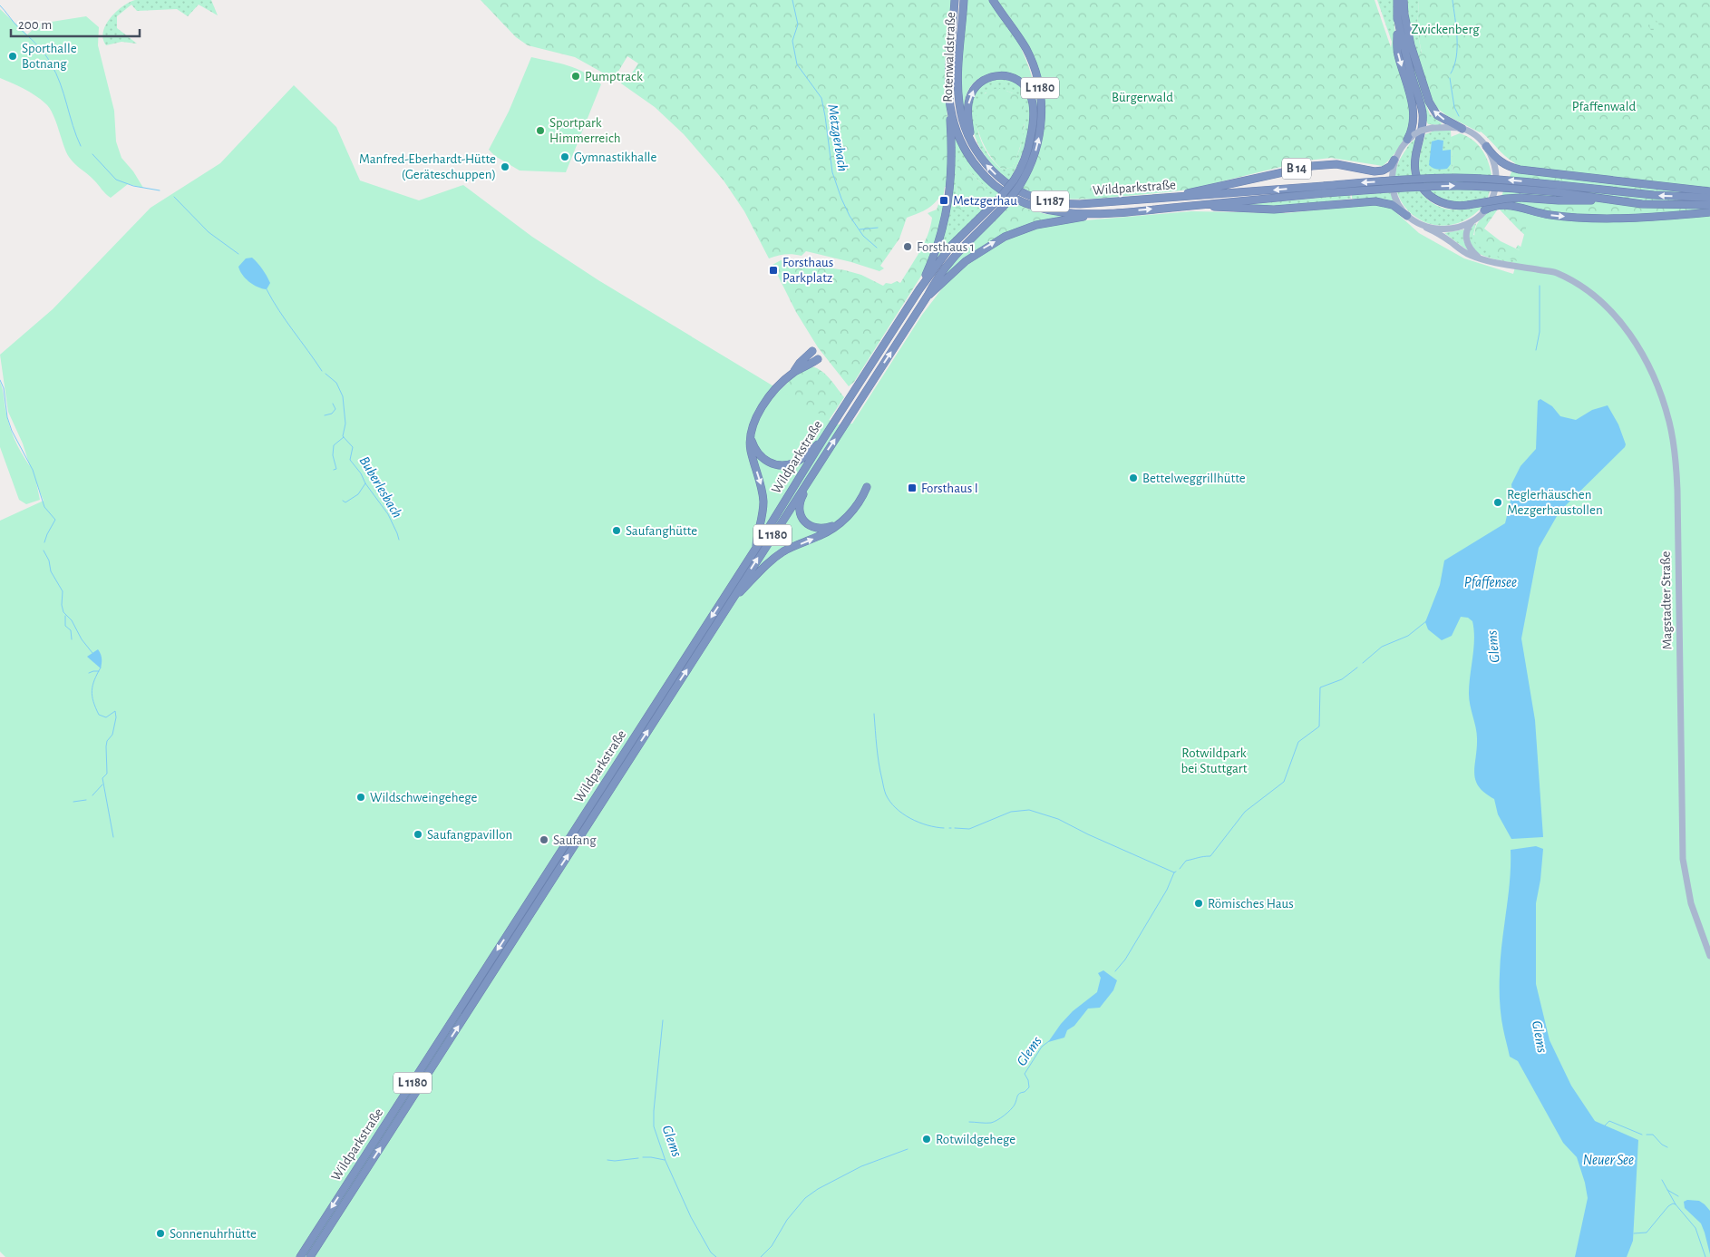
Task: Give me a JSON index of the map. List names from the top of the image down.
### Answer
{
  "streets": {
    "highway": [
      "Rotenwaldstraße",
      "L 1180",
      "B 14",
      "Wildparkstraße",
      "L 1187"
    ],
    "main road": ["Magstadter Straße"]
  },
  "crossings": [
    ["Rotenwaldstraße", "L 1180"],
    ["Rotenwaldstraße", "Wildparkstraße"],
    ["Rotenwaldstraße", "L 1187"],
    ["L 1180", "Wildparkstraße"],
    ["L 1180", "L 1187"],
    ["B 14", "Wildparkstraße"],
    ["B 14", "L 1187"],
    ["B 14", "Magstadter Straße"],
    ["Wildparkstraße", "L 1187"],
    ["L 1187", "Magstadter Straße"]
  ],
  "water": [
    "Metzgerbach",
    "Buberlesbach",
    "Pfaffensee",
    "Glems",
    "Neuer See"
  ],
  "parks": [
    "Zwickenberg",
    "Bürgerwald",
    "Pfaffenwald",
    "Rotwildpark bei Stuttgart"
  ],
  "places": {
    "other": [
      "Sporthalle Botnang",
      "Pumptrack",
      "Sportpark Himmerreich",
      "Gymnastikhalle",
      "Manfred-Eberhardt-Hütte (Geräteschuppen)",
      "Forsthaus 1",
      "Bettelweggrillhütte",
      "Reglerhäuschen Mezgerhaustollen",
      "Saufanghütte",
      "Wildschweingehege",
      "Saufangpavillon",
      "Saufang",
      "Römisches Haus",
      "Rotwildgehege",
      "Sonnenuhrhütte"
    ],
    "transit": ["Metzgerhau", "Forsthaus Parkplatz", "Forsthaus I"]
  },
  "scale_bar": "200 m"
}
